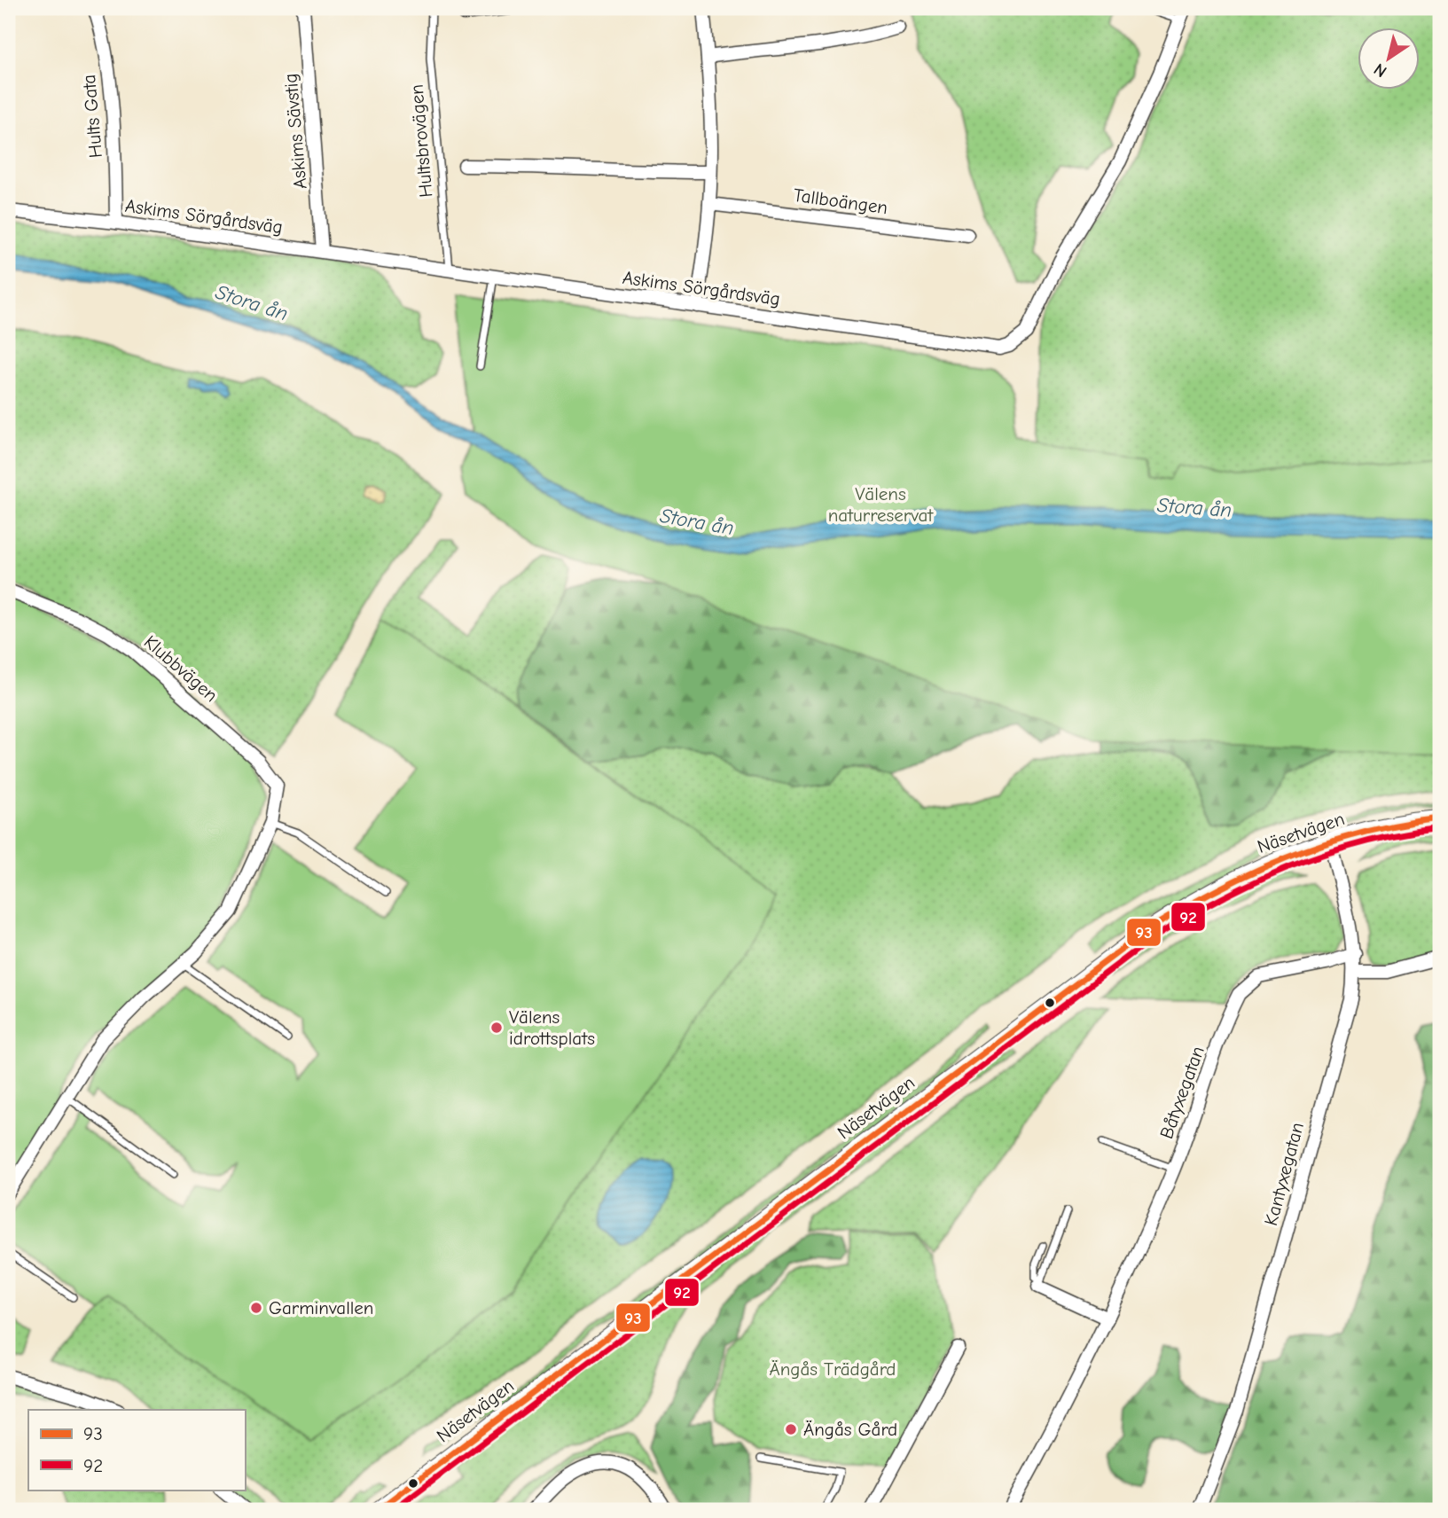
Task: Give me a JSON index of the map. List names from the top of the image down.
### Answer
{
  "streets": {
    "street": [
      "Hults Gata",
      "Askims Sävstig",
      "Tallboängen",
      "Askims Sörgårdsväg",
      "Klubbvägen",
      "Näsetvägen",
      "Båtyxegatan",
      "Kantyxegatan"
    ],
    "lane": ["Hultsbrovägen"]
  },
  "crossings": [
    ["Hults Gata", "Askims Sörgårdsväg"],
    ["Askims Sävstig", "Askims Sörgårdsväg"],
    ["Hultsbrovägen", "Askims Sörgårdsväg"],
    ["Näsetvägen", "Kantyxegatan"],
    ["Båtyxegatan", "Kantyxegatan"]
  ],
  "water": ["Stora ån"],
  "parks": ["Välens naturreservat", "Ängås Trädgård"],
  "places": ["Välens idrottsplats", "Garminvallen", "Ängås Gård"],
  "lines": ["transit line 93", "transit line 92"],
  "legend": ["93", "92"],
  "north": "bottom left"
}
